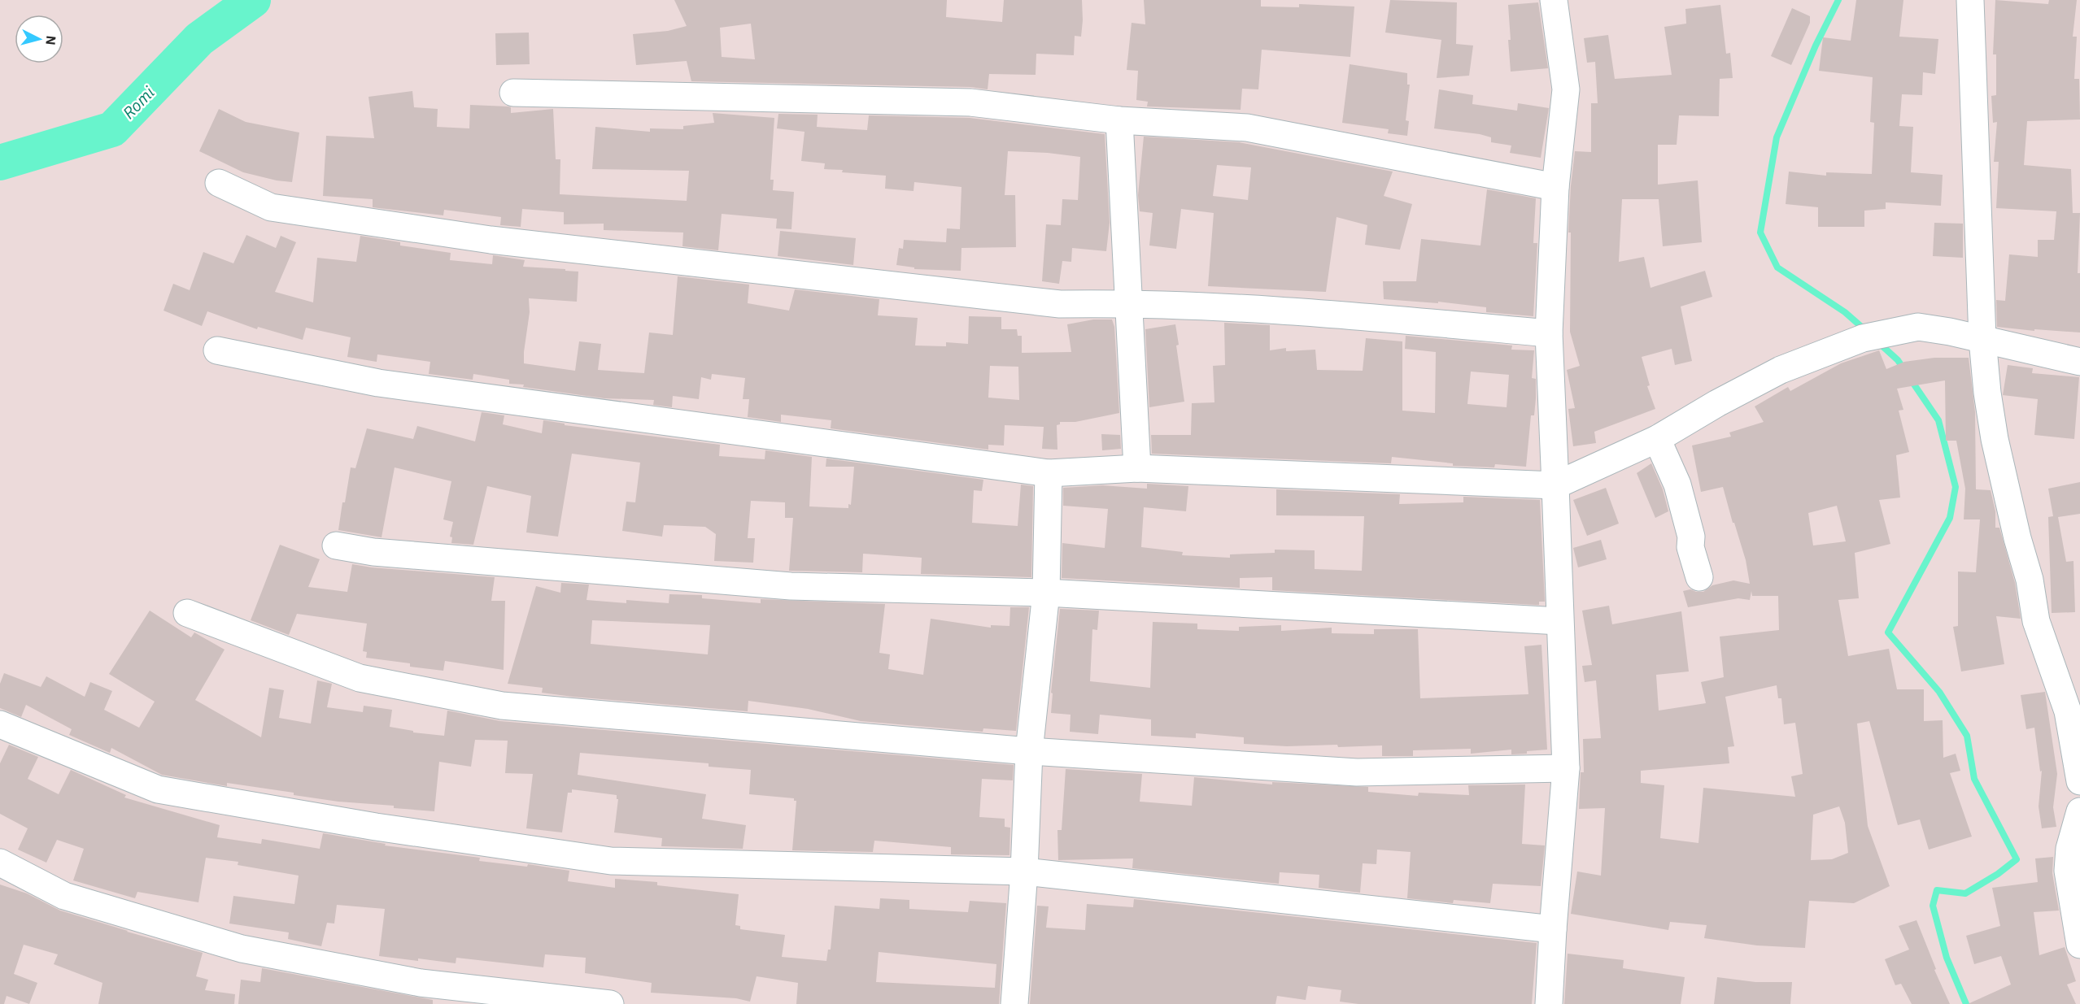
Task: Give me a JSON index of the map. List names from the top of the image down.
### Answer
{
  "water": ["Romi"],
  "north": "right"
}
